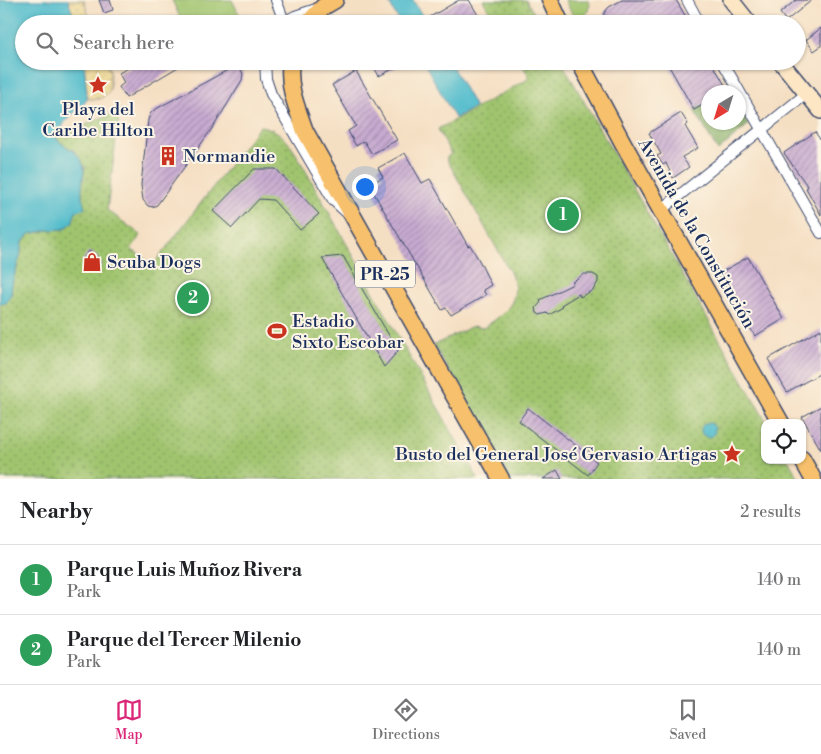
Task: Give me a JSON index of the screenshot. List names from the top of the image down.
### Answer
{
  "streets": {
    "main road": ["Avenida de la Constitución", "PR-25"]
  },
  "places": {
    "place": ["Playa del Caribe Hilton", "Busto del General José Gervasio Artigas"],
    "building": ["Normandie"],
    "shop": ["Scuba Dogs"],
    "sports": ["Estadio Sixto Escobar"]
  },
  "north": "bottom left",
  "page": {
    "search": "Search here",
    "pins": ["1", "2"],
    "heading": ["Nearby", "2 results"],
    "list": [
      {
        "mark": "1",
        "name": "Parque Luis Muñoz Rivera",
        "note": "Park",
        "value": "140 m"
      },
      {
        "mark": "2",
        "name": "Parque del Tercer Milenio",
        "note": "Park",
        "value": "140 m"
      }
    ],
    "nav": ["Map", "Directions", "Saved"]
  }
}
